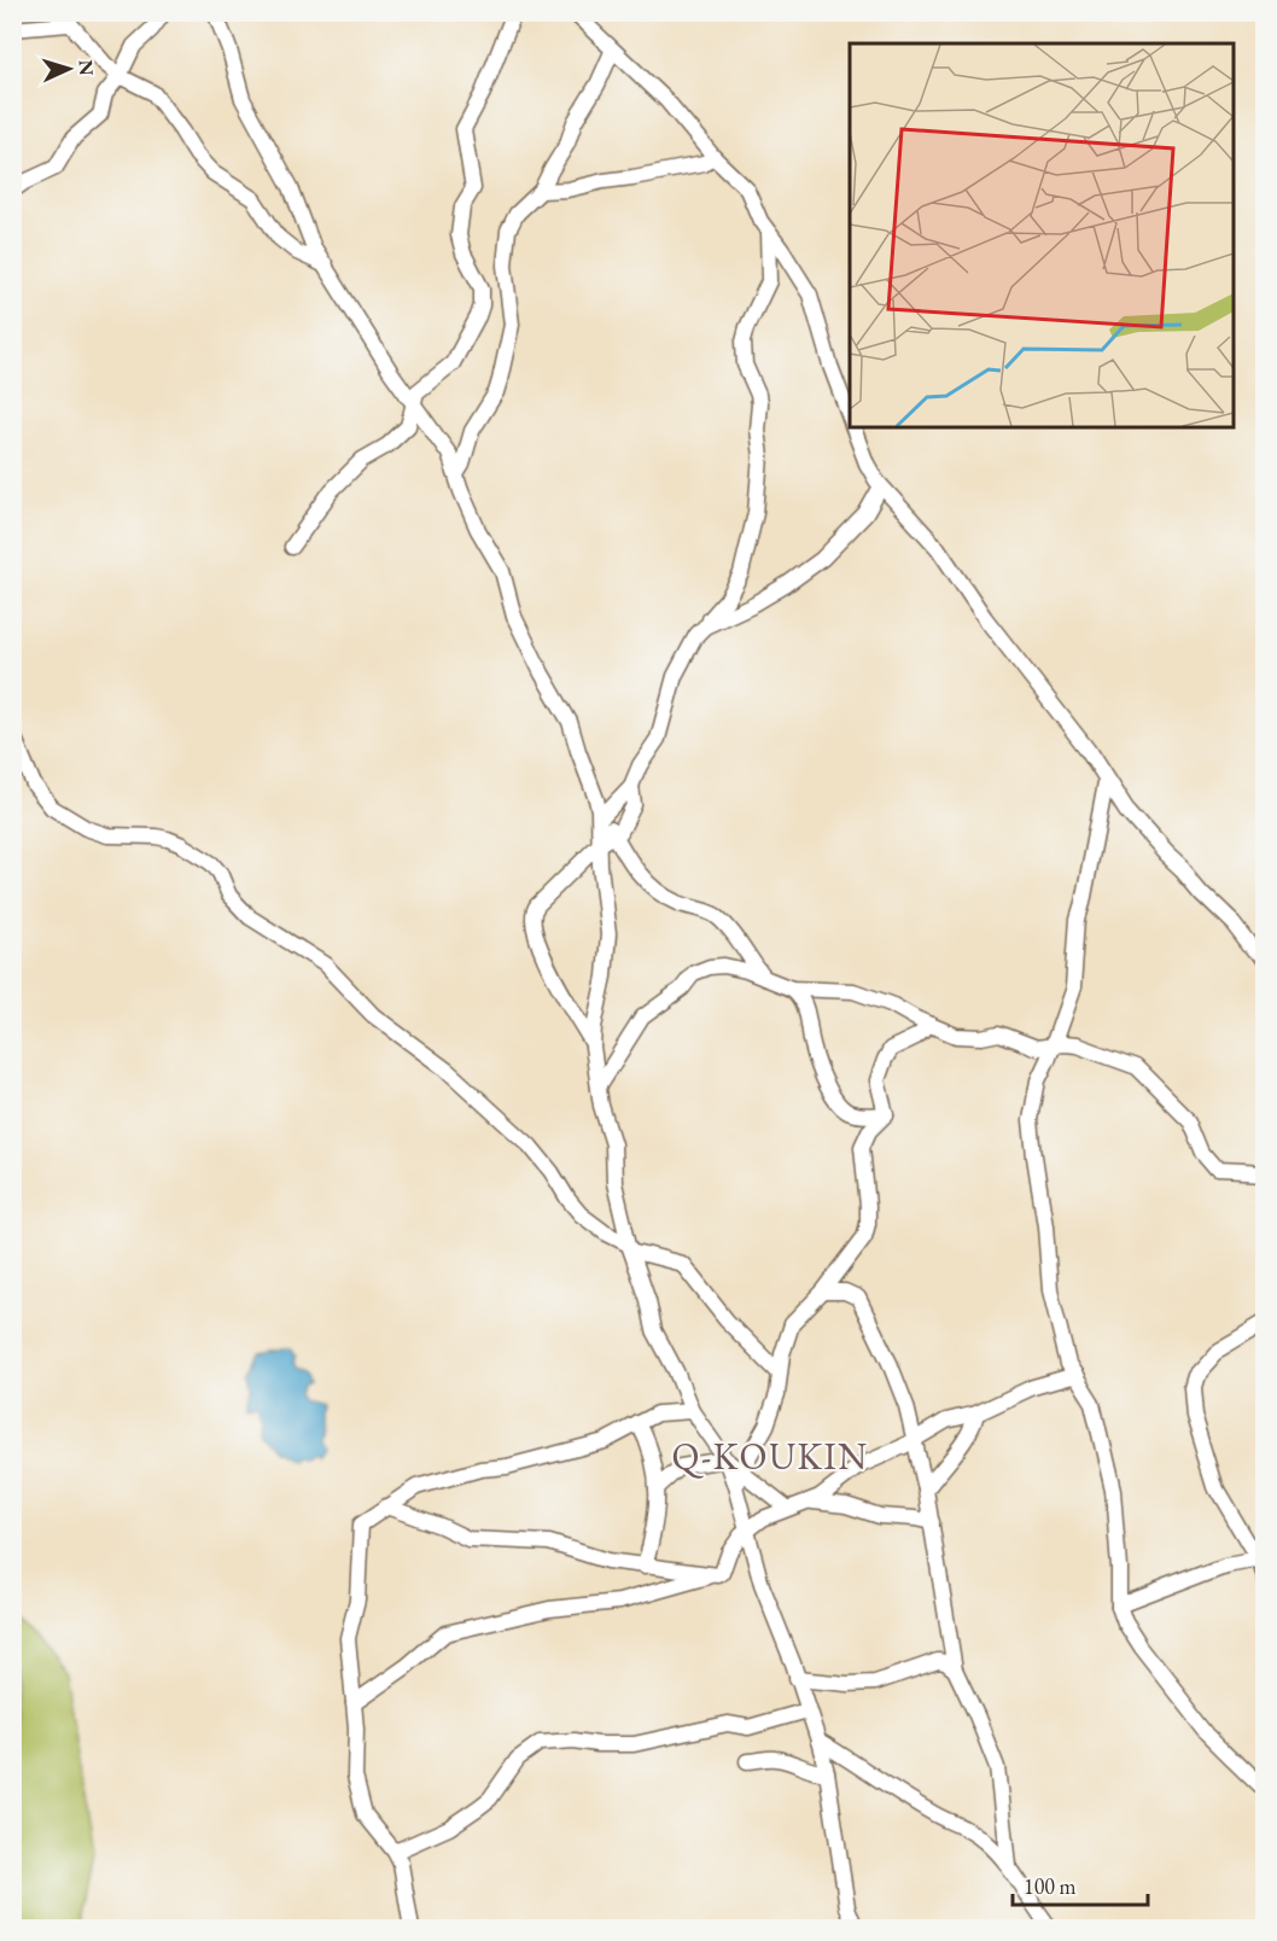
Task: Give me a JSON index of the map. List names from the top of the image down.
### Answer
{
  "districts": ["Q-KOUKIN"],
  "scale_bar": "100 m",
  "north": "right"
}
